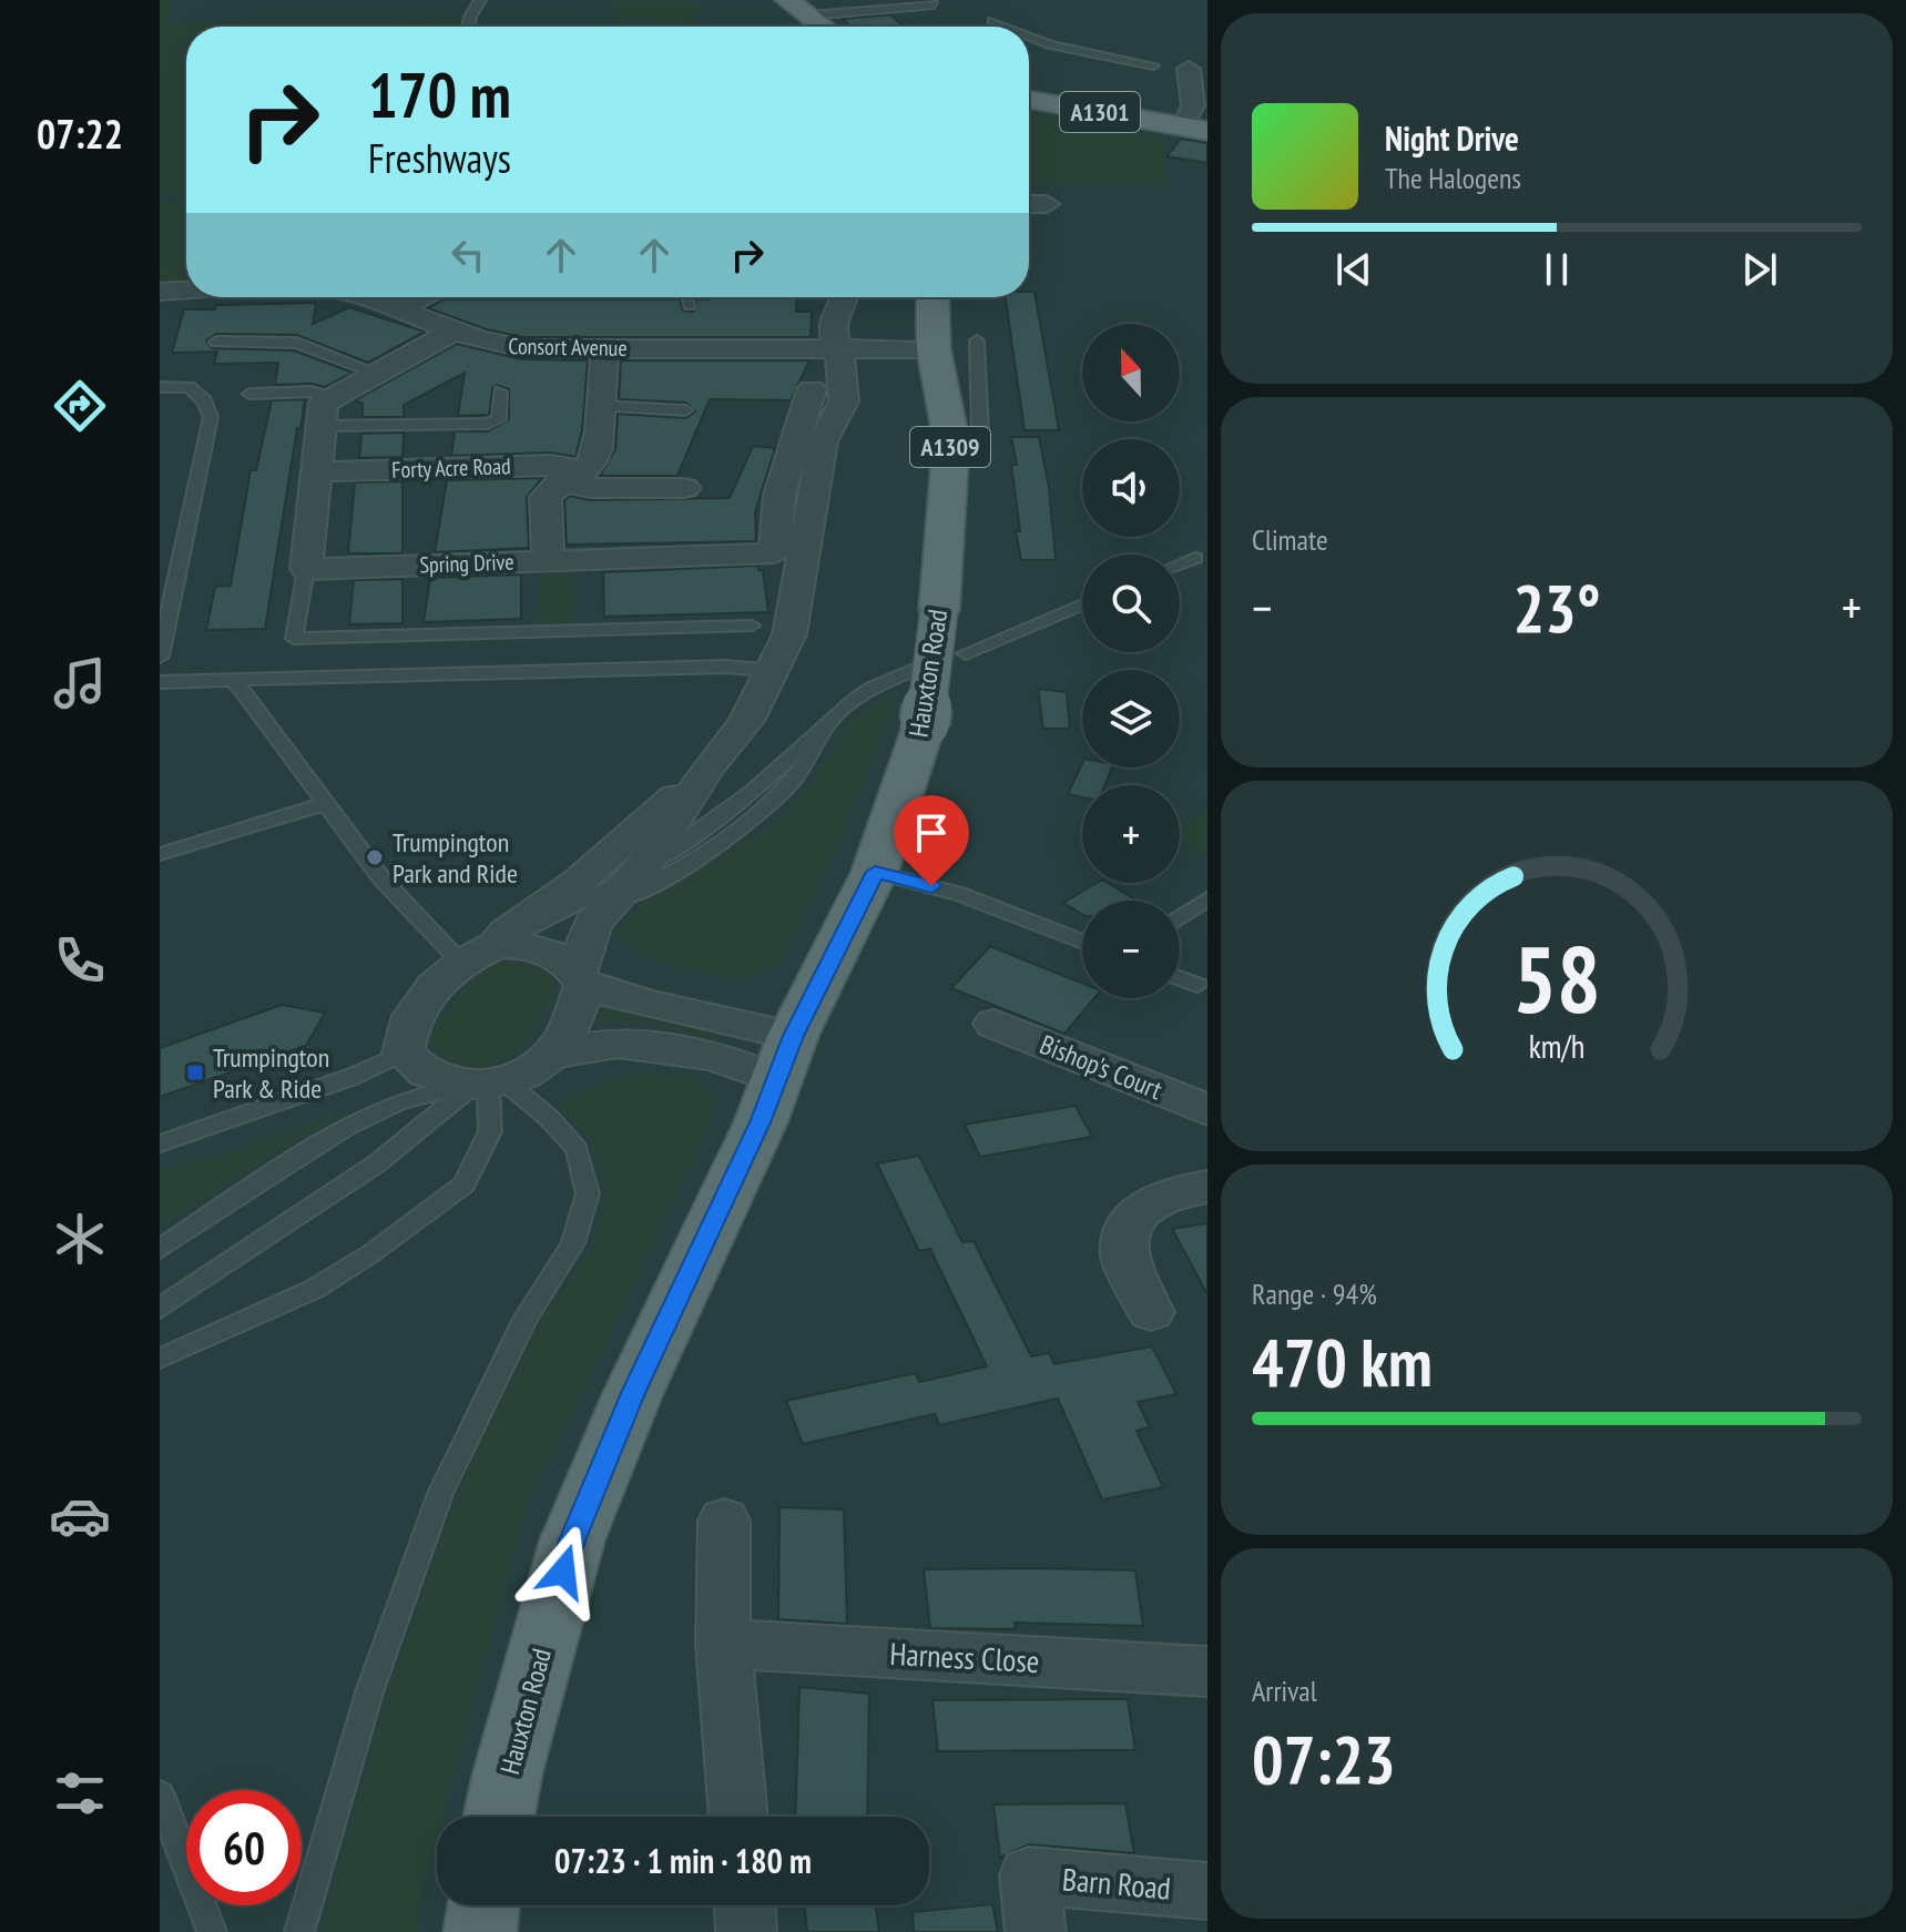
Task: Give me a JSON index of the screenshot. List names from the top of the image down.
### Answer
{
  "streets": {
    "main road": ["A1301", "A1309", "Hauxton Road"],
    "street": [
      "Consort Avenue",
      "Forty Acre Road",
      "Spring Drive",
      "Bishop's Court",
      "Harness Close",
      "Barn Road"
    ]
  },
  "crossings": [
    ["Consort Avenue", "Forty Acre Road"],
    ["Consort Avenue", "Hauxton Road"],
    ["Forty Acre Road", "Spring Drive"]
  ],
  "places": {
    "other": ["Trumpington Park and Ride"],
    "transit": ["Trumpington Park & Ride"]
  },
  "north": "top",
  "page": {
    "tabs": "07:22",
    "turn": ["170 m", "Freshways"],
    "song": ["Night Drive", "The Halogens"],
    "map_buttons": ["+", "−"],
    "tile": [
      "Climate",
      ["Range · 94%", "470 km"],
      ["Arrival", "07:23"]
    ],
    "heat": ["−", "23°", "+"],
    "limit": "60",
    "trip": "07:23 · 1 min · 180 m",
    "gauge": ["58", "km/h"]
  }
}
